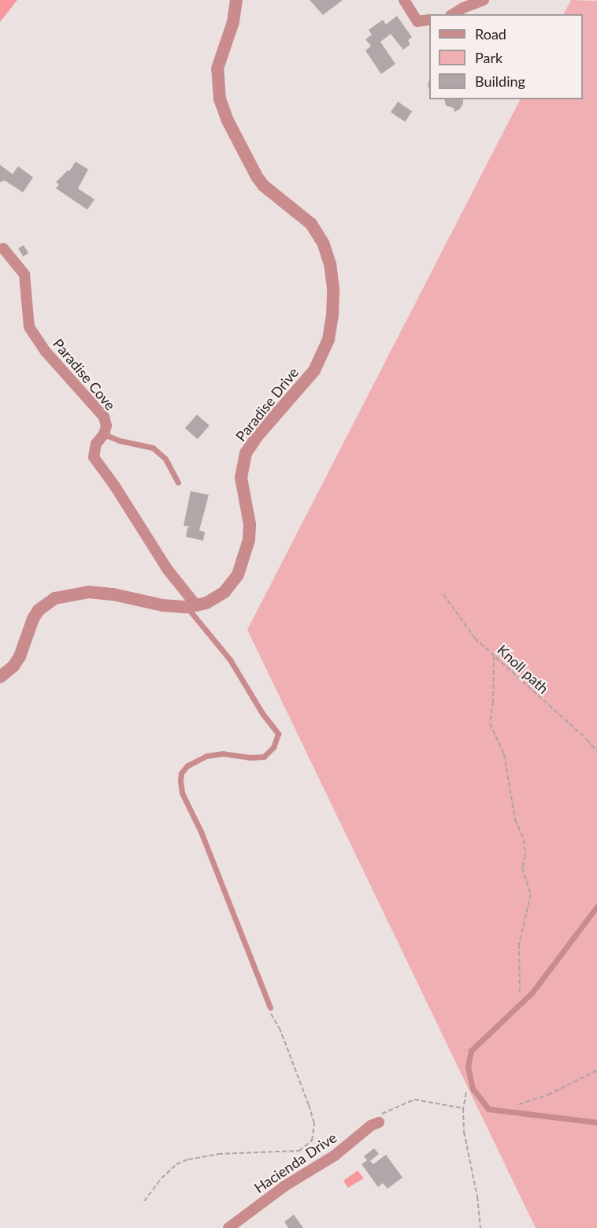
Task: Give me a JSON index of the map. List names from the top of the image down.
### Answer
{
  "streets": {
    "street": ["Paradise Cove", "Paradise Drive", "Hacienda Drive"],
    "path": ["Knoll path"]
  },
  "crossings": [
    ["Paradise Cove", "Paradise Drive"]
  ],
  "legend": ["Road", "Park", "Building"]
}
